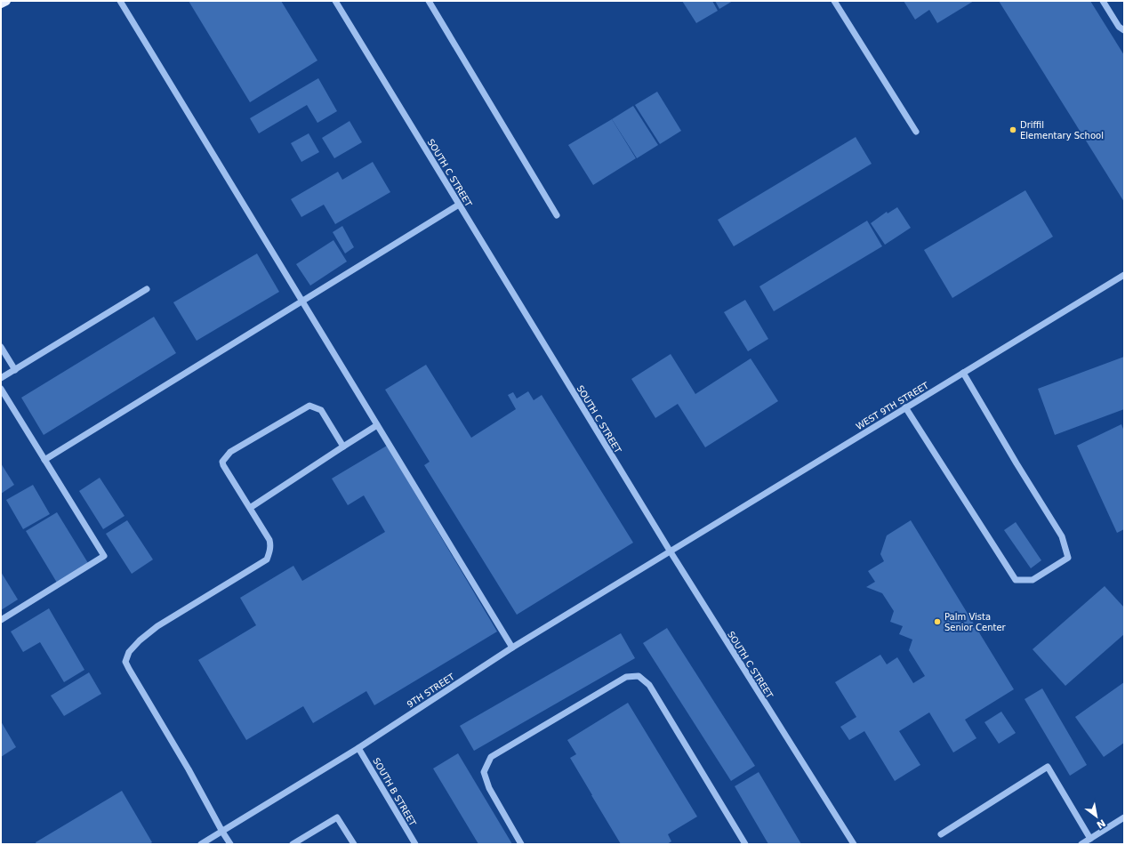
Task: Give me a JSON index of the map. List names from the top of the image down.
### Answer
{
  "streets": {
    "street": [
      "SOUTH C STREET",
      "WEST 9TH STREET",
      "9TH STREET",
      "SOUTH B STREET"
    ]
  },
  "crossings": [
    ["SOUTH C STREET", "WEST 9TH STREET"],
    ["SOUTH C STREET", "9TH STREET"],
    ["WEST 9TH STREET", "9TH STREET"],
    ["9TH STREET", "SOUTH B STREET"]
  ],
  "places": ["Driffil Elementary School", "Palm Vista Senior Center"],
  "north": "bottom right"
}
